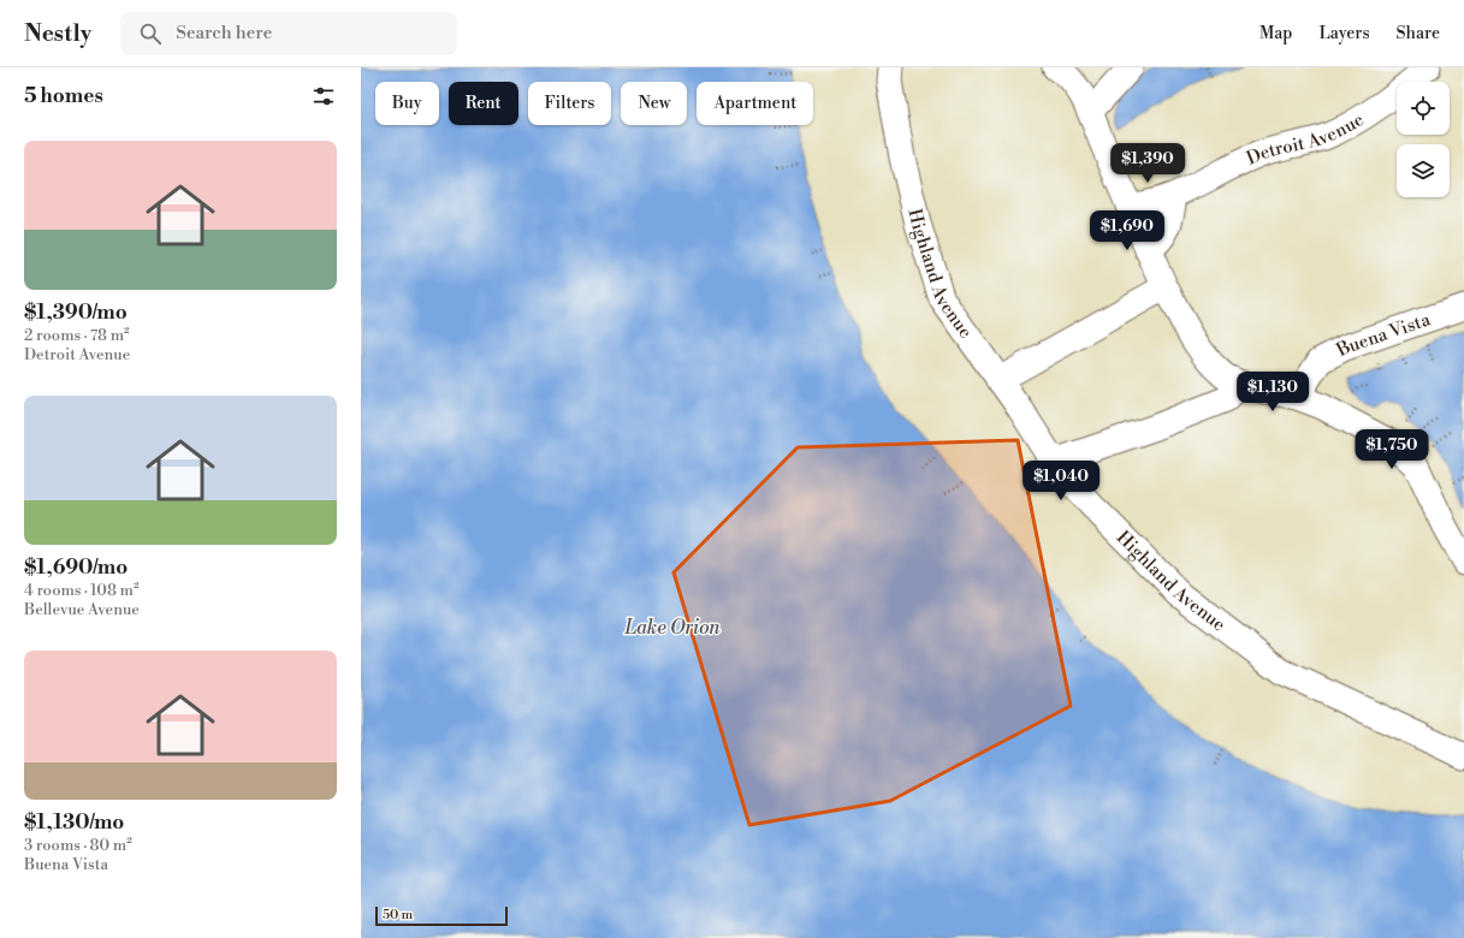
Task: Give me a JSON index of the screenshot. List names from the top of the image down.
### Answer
{
  "streets": {
    "street": ["Detroit Avenue", "Highland Avenue", "Buena Vista"]
  },
  "water": ["Lake Orion"],
  "scale_bar": "50 m",
  "page": {
    "header": "Nestly",
    "search": "Search here",
    "nav": ["Map", "Layers", "Share"],
    "heading": "5 homes",
    "chip": [
      "Buy",
      "Rent",
      "Filters",
      "New",
      "Apartment"
    ],
    "list": [
      {
        "name": "$1,390/mo",
        "note": "2 rooms · 78 m² · Detroit Avenue"
      },
      {
        "name": "$1,690/mo",
        "note": "4 rooms · 108 m² · Bellevue Avenue"
      },
      {
        "name": "$1,130/mo",
        "note": "3 rooms · 80 m² · Buena Vista"
      }
    ],
    "price": [
      "$1,390",
      "$1,690",
      "$1,130",
      "$1,750",
      "$1,040"
    ],
    "scale": "50 m"
  }
}
